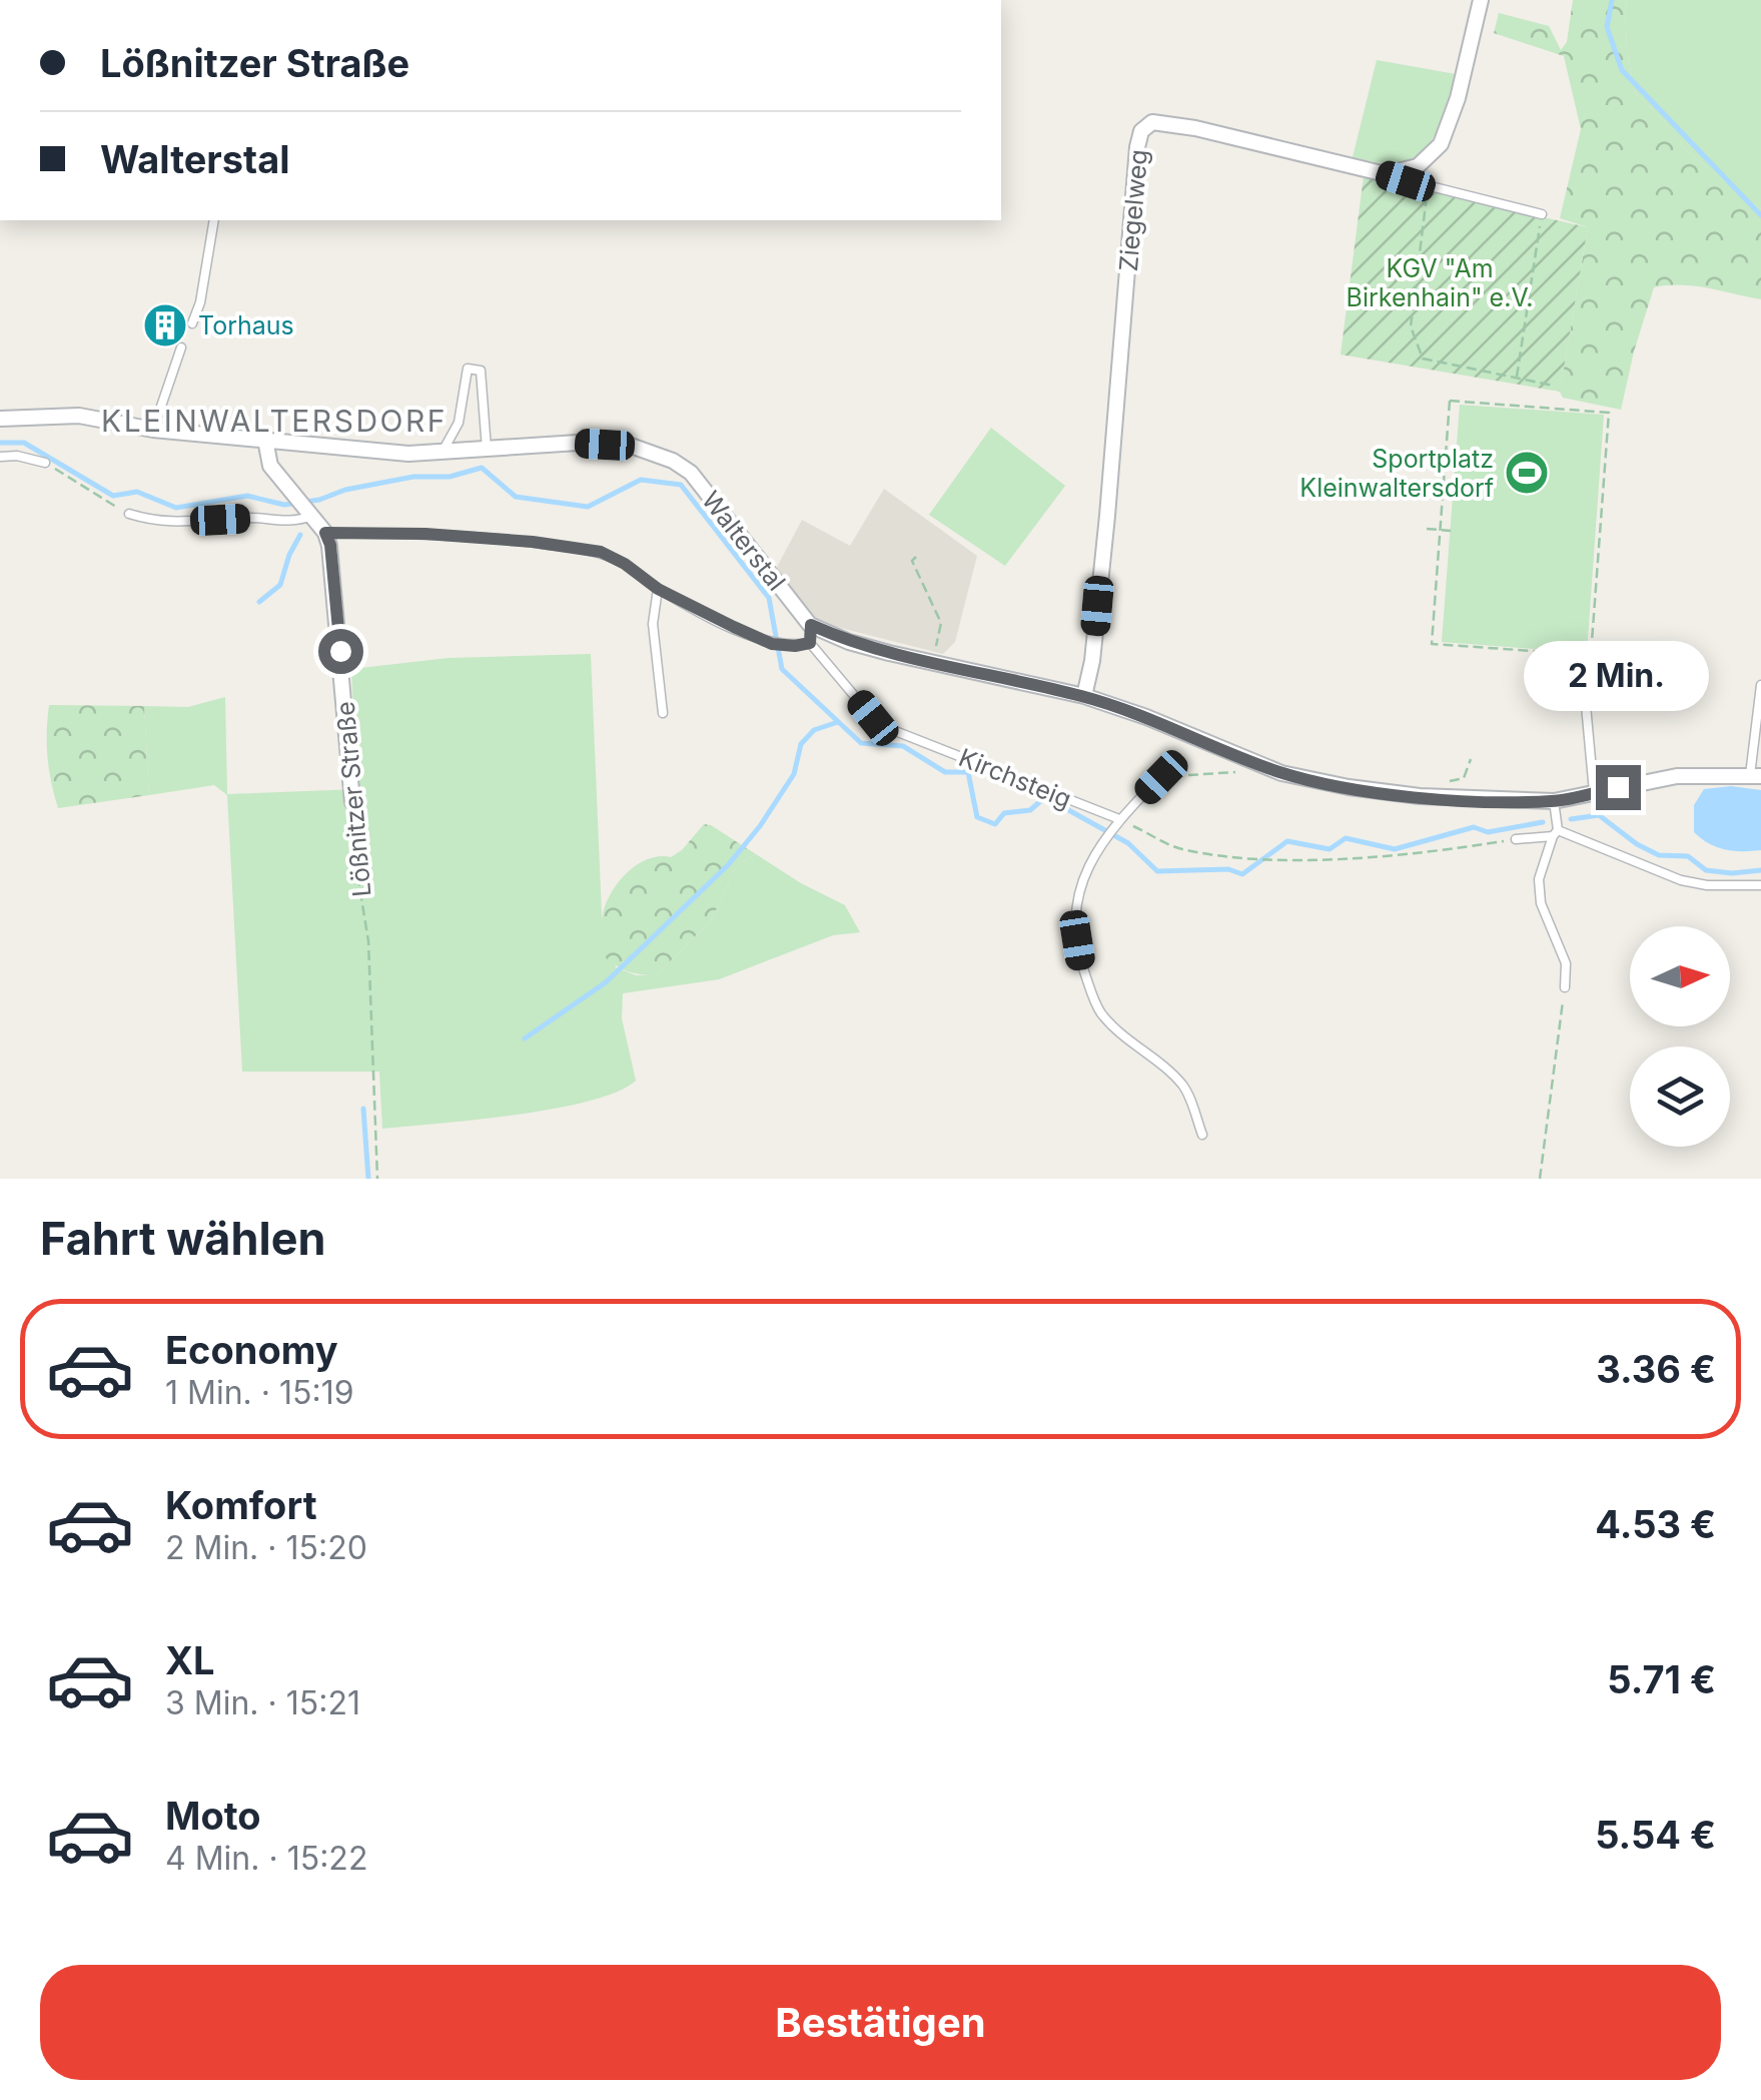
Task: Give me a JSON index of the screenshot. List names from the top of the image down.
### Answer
{
  "streets": {
    "street": ["Ziegelweg", "Walterstal", "Lößnitzer Straße"],
    "lane": ["Kirchsteig"]
  },
  "crossings": [
    ["Ziegelweg", "Walterstal"],
    ["Walterstal", "Lößnitzer Straße"]
  ],
  "districts": ["KLEINWALTERSDORF"],
  "parks": ["KGV \"Am Birkenhain\" e.V."],
  "places": {
    "building": ["Torhaus"],
    "sports": ["Sportplatz Kleinwaltersdorf"]
  },
  "north": "right",
  "page": {
    "banner": ["Lößnitzer Straße", "Walterstal"],
    "bubble": "2 Min.",
    "heading": "Fahrt wählen",
    "list": [
      {
        "name": "Economy",
        "note": "1 Min. · 15:19",
        "value": "3.36 €"
      },
      {
        "name": "Komfort",
        "note": "2 Min. · 15:20",
        "value": "4.53 €"
      },
      {
        "name": "XL",
        "note": "3 Min. · 15:21",
        "value": "5.71 €"
      },
      {
        "name": "Moto",
        "note": "4 Min. · 15:22",
        "value": "5.54 €"
      }
    ],
    "buttons": "Bestätigen"
  }
}
